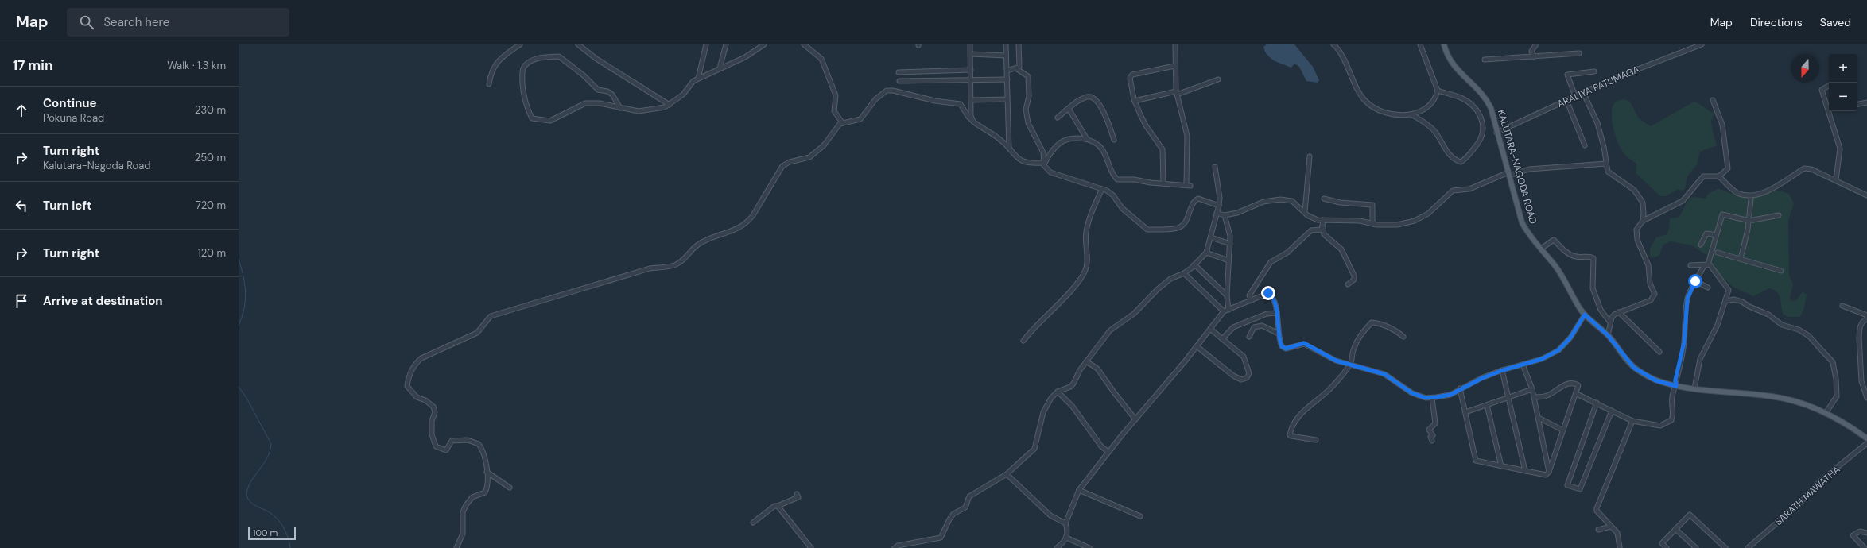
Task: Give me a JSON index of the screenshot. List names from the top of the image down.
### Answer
{
  "streets": {
    "main road": ["KALUTARA-NAGODA ROAD"],
    "street": ["ARALIYA PATUMAGA", "SARATH MAWATHA"]
  },
  "crossings": [
    ["ARALIYA PATUMAGA", "KALUTARA-NAGODA ROAD"]
  ],
  "scale_bar": "100 m",
  "north": "bottom",
  "page": {
    "header": "Map",
    "search": "Search here",
    "nav": ["Map", "Directions", "Saved"],
    "heading": ["17 min", "Walk · 1.3 km"],
    "map_buttons": ["+", "−"],
    "list": [
      ["Continue", "Pokuna Road", "230 m"],
      ["Turn right", "Kalutara-Nagoda Road", "250 m"],
      ["Turn left", "720 m"],
      ["Turn right", "120 m"],
      "Arrive at destination"
    ],
    "scale": "100 m"
  }
}
